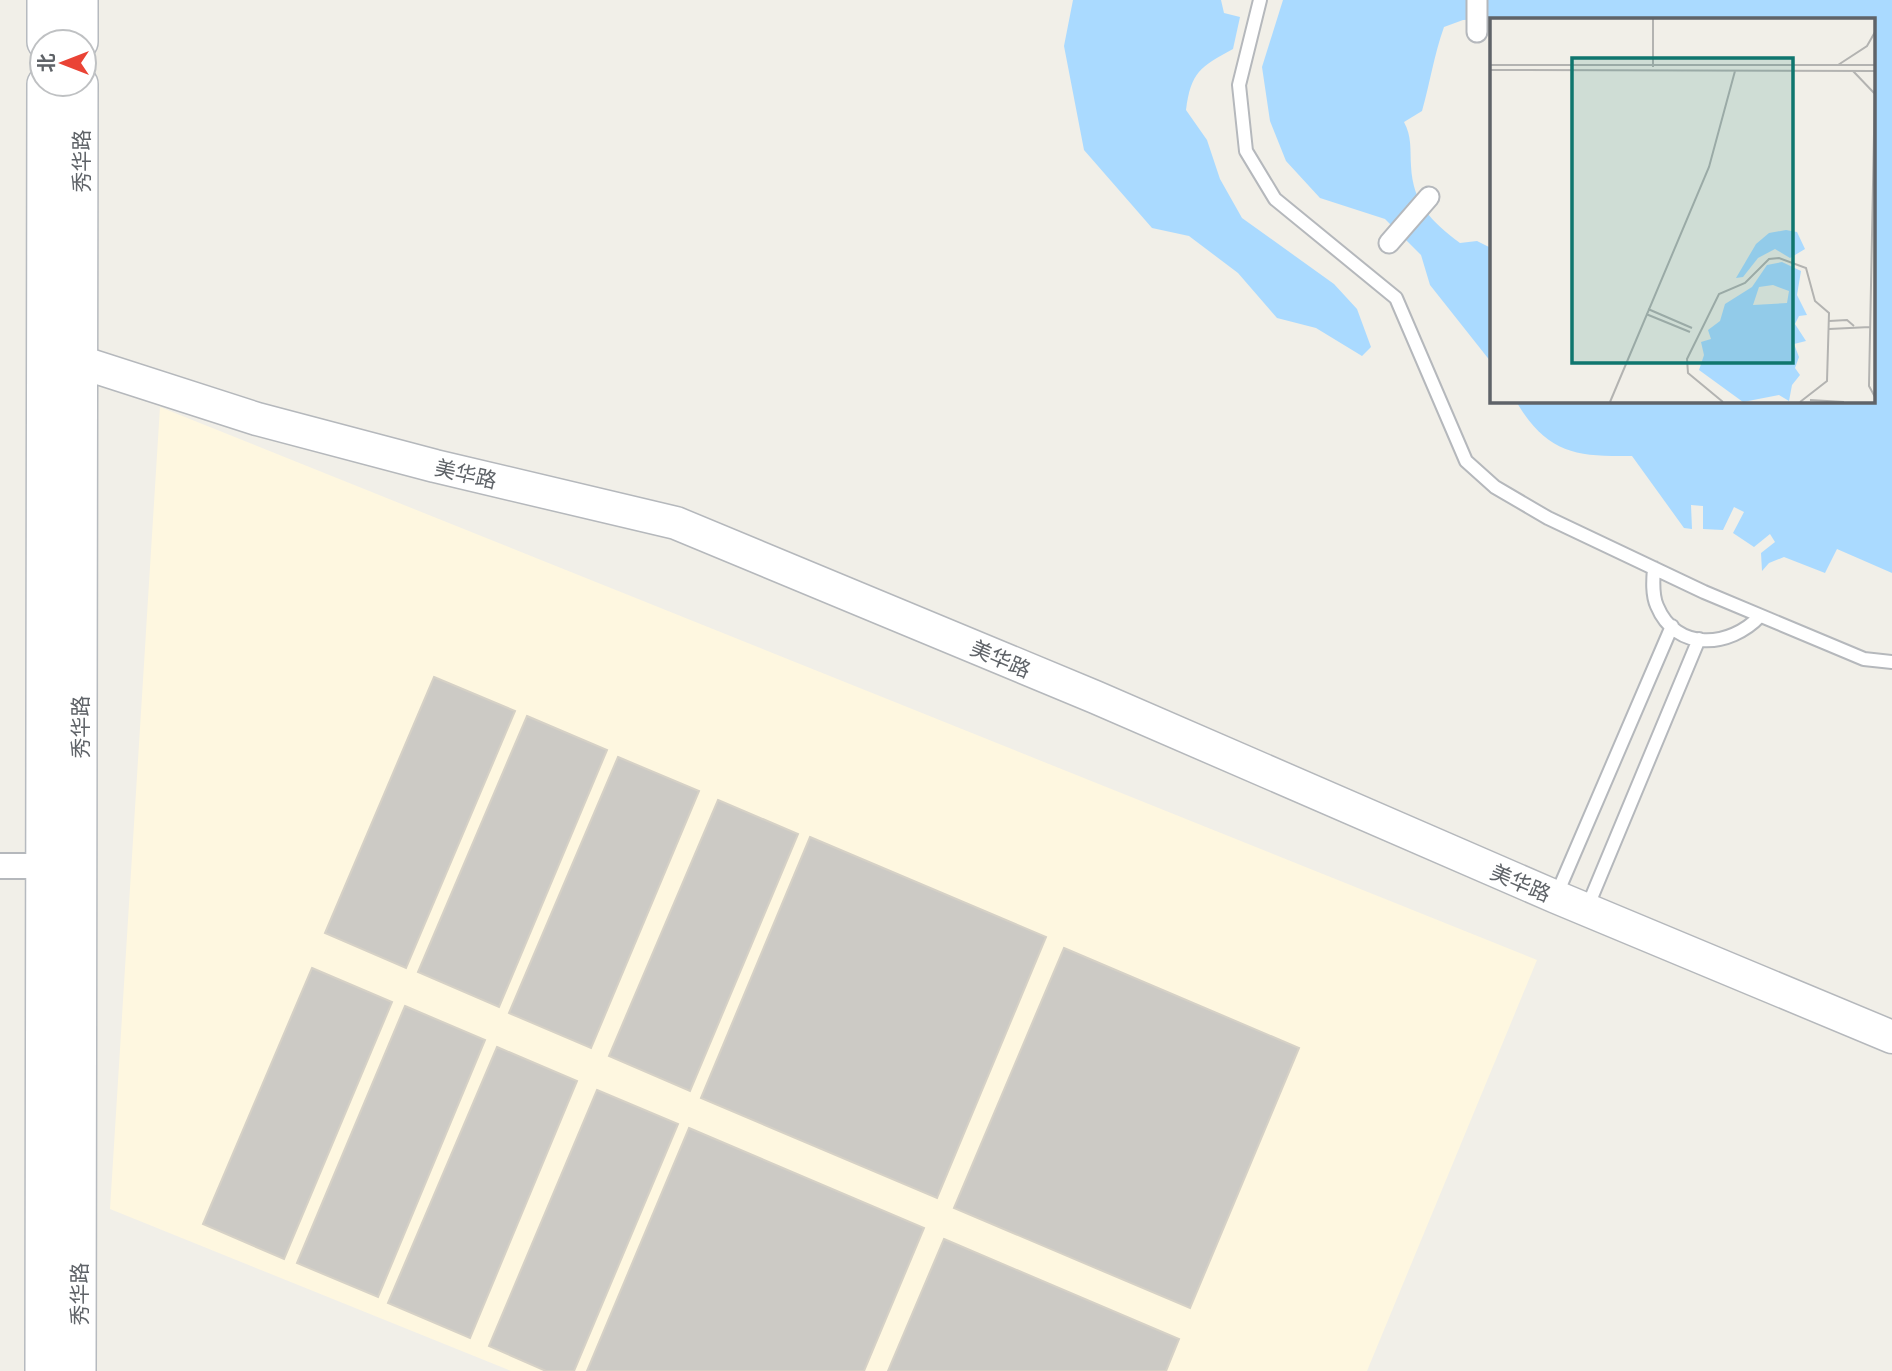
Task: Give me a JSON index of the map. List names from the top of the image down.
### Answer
{
  "streets": {
    "main road": ["秀华路"],
    "street": ["美华路"]
  },
  "crossings": [
    ["秀华路", "美华路"]
  ],
  "north": "left"
}
